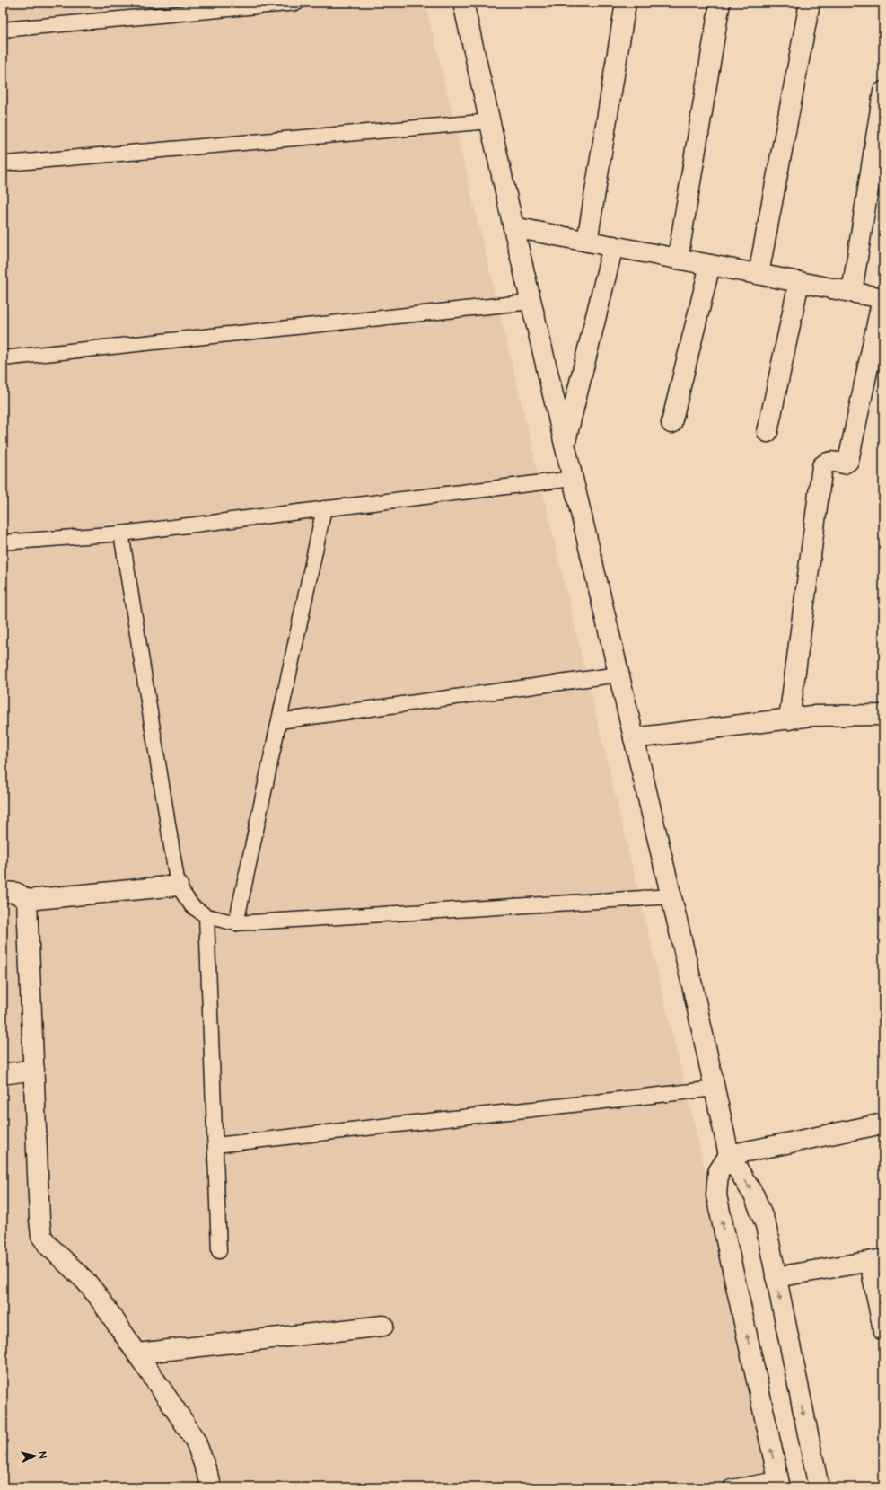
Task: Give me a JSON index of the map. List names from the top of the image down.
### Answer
{
  "north": "right"
}
